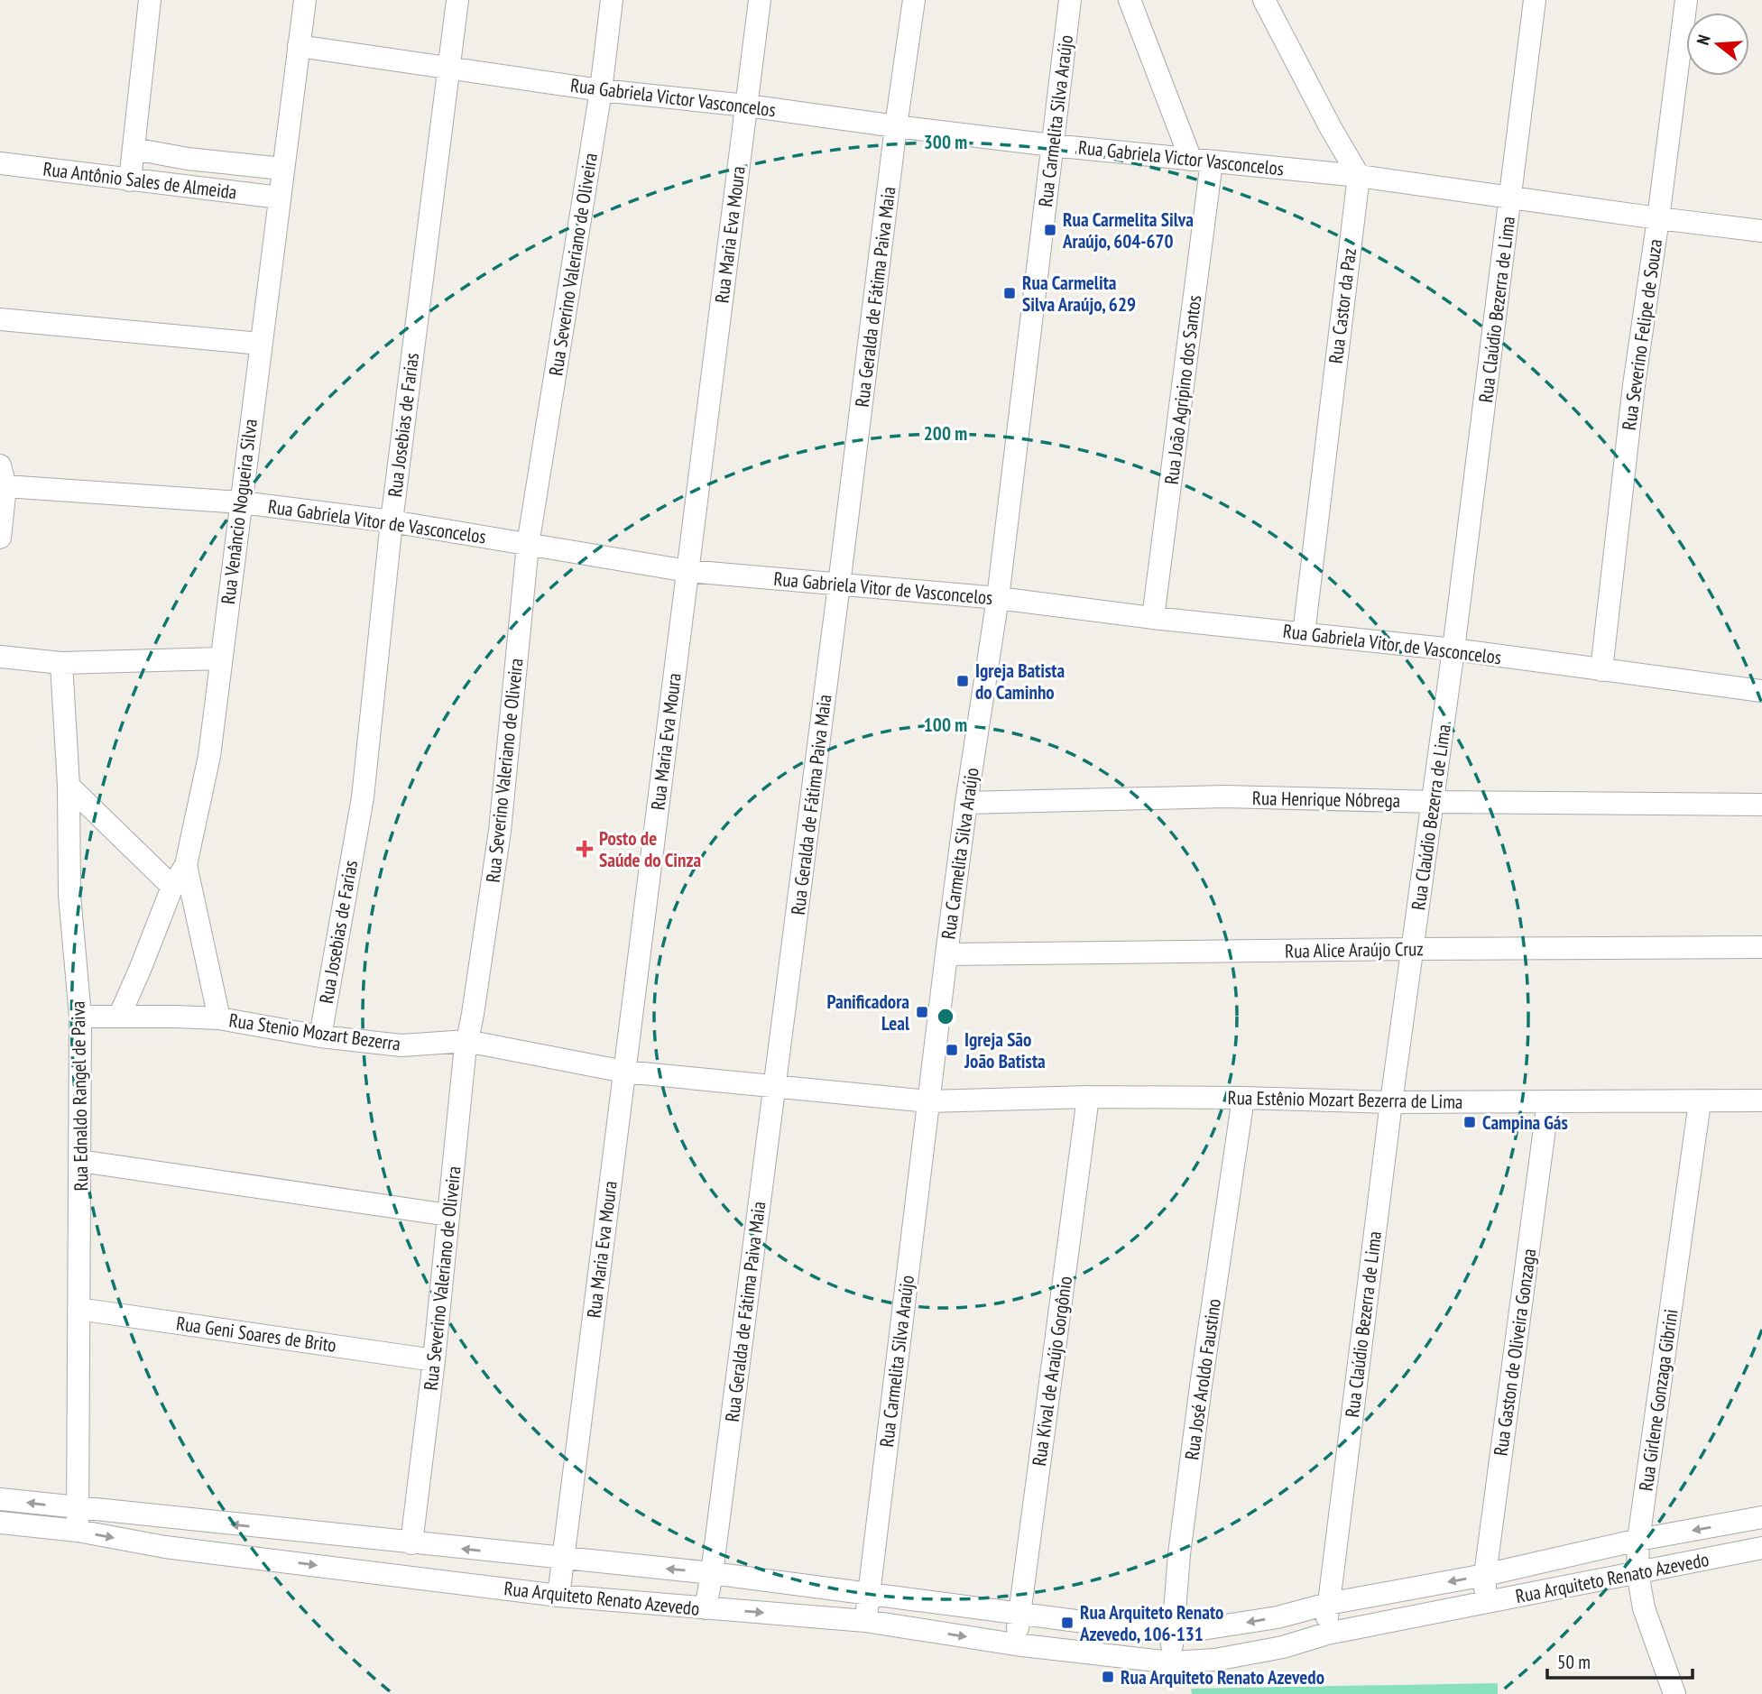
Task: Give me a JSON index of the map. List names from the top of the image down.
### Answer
{
  "streets": {
    "street": [
      "Rua Gabriela Victor Vasconcelos",
      "Rua Carmelita Silva Araújo",
      "Rua Antônio Sales de Almeida",
      "Rua Maria Eva Moura",
      "Rua Severino Valeriano de Oliveira",
      "Rua Geralda de Fátima Paiva Maia",
      "Rua Castor da Paz",
      "Rua Claúdio Bezerra de Lima",
      "Rua Severino Felipe de Souza",
      "Rua João Agripino dos Santos",
      "Rua Josebias de Farias",
      "Rua Venâncio Nogueira Silva",
      "Rua Gabriela Vitor de Vasconcelos",
      "Rua Henrique Nóbrega",
      "Rua Alice Araújo Cruz",
      "Rua Stenio Mozart Bezerra",
      "Rua Ednaldo Rangel de Paiva",
      "Rua Estênio Mozart Bezerra de Lima",
      "Rua Geni Soares de Brito",
      "Rua Gaston de Oliveira Gonzaga",
      "Rua Kival de Araújo Gorgônio",
      "Rua José Aroldo Faustino",
      "Rua Girlene Gonzaga Gibrini",
      "Rua Arquiteto Renato Azevedo"
    ]
  },
  "crossings": [
    ["Rua Gabriela Victor Vasconcelos", "Rua Carmelita Silva Araújo"],
    ["Rua Gabriela Victor Vasconcelos", "Rua Maria Eva Moura"],
    ["Rua Gabriela Victor Vasconcelos", "Rua Severino Valeriano de Oliveira"],
    ["Rua Gabriela Victor Vasconcelos", "Rua Geralda de Fátima Paiva Maia"],
    ["Rua Gabriela Victor Vasconcelos", "Rua Castor da Paz"],
    ["Rua Gabriela Victor Vasconcelos", "Rua Claúdio Bezerra de Lima"],
    ["Rua Gabriela Victor Vasconcelos", "Rua Severino Felipe de Souza"],
    ["Rua Gabriela Victor Vasconcelos", "Rua João Agripino dos Santos"],
    ["Rua Gabriela Victor Vasconcelos", "Rua Josebias de Farias"],
    ["Rua Gabriela Victor Vasconcelos", "Rua Venâncio Nogueira Silva"],
    ["Rua Carmelita Silva Araújo", "Rua Gabriela Vitor de Vasconcelos"],
    ["Rua Carmelita Silva Araújo", "Rua Henrique Nóbrega"],
    ["Rua Carmelita Silva Araújo", "Rua Alice Araújo Cruz"],
    ["Rua Carmelita Silva Araújo", "Rua Stenio Mozart Bezerra"],
    ["Rua Carmelita Silva Araújo", "Rua Estênio Mozart Bezerra de Lima"],
    ["Rua Carmelita Silva Araújo", "Rua Arquiteto Renato Azevedo"],
    ["Rua Antônio Sales de Almeida", "Rua Venâncio Nogueira Silva"],
    ["Rua Maria Eva Moura", "Rua Gabriela Vitor de Vasconcelos"],
    ["Rua Maria Eva Moura", "Rua Stenio Mozart Bezerra"],
    ["Rua Maria Eva Moura", "Rua Arquiteto Renato Azevedo"],
    ["Rua Severino Valeriano de Oliveira", "Rua Gabriela Vitor de Vasconcelos"],
    ["Rua Severino Valeriano de Oliveira", "Rua Stenio Mozart Bezerra"],
    ["Rua Severino Valeriano de Oliveira", "Rua Geni Soares de Brito"],
    ["Rua Severino Valeriano de Oliveira", "Rua Arquiteto Renato Azevedo"],
    ["Rua Geralda de Fátima Paiva Maia", "Rua Gabriela Vitor de Vasconcelos"],
    ["Rua Geralda de Fátima Paiva Maia", "Rua Stenio Mozart Bezerra"],
    ["Rua Geralda de Fátima Paiva Maia", "Rua Arquiteto Renato Azevedo"],
    ["Rua Castor da Paz", "Rua Gabriela Vitor de Vasconcelos"],
    ["Rua Claúdio Bezerra de Lima", "Rua Gabriela Vitor de Vasconcelos"],
    ["Rua Claúdio Bezerra de Lima", "Rua Henrique Nóbrega"],
    ["Rua Claúdio Bezerra de Lima", "Rua Alice Araújo Cruz"],
    ["Rua Claúdio Bezerra de Lima", "Rua Estênio Mozart Bezerra de Lima"],
    ["Rua Claúdio Bezerra de Lima", "Rua Arquiteto Renato Azevedo"],
    ["Rua Severino Felipe de Souza", "Rua Gabriela Vitor de Vasconcelos"],
    ["Rua João Agripino dos Santos", "Rua Gabriela Vitor de Vasconcelos"],
    ["Rua Josebias de Farias", "Rua Gabriela Vitor de Vasconcelos"],
    ["Rua Josebias de Farias", "Rua Stenio Mozart Bezerra"],
    ["Rua Venâncio Nogueira Silva", "Rua Gabriela Vitor de Vasconcelos"],
    ["Rua Venâncio Nogueira Silva", "Rua Stenio Mozart Bezerra"],
    ["Rua Stenio Mozart Bezerra", "Rua Ednaldo Rangel de Paiva"],
    ["Rua Stenio Mozart Bezerra", "Rua Estênio Mozart Bezerra de Lima"],
    ["Rua Ednaldo Rangel de Paiva", "Rua Geni Soares de Brito"],
    ["Rua Ednaldo Rangel de Paiva", "Rua Arquiteto Renato Azevedo"],
    ["Rua Estênio Mozart Bezerra de Lima", "Rua Gaston de Oliveira Gonzaga"],
    ["Rua Estênio Mozart Bezerra de Lima", "Rua Kival de Araújo Gorgônio"],
    ["Rua Estênio Mozart Bezerra de Lima", "Rua José Aroldo Faustino"],
    ["Rua Estênio Mozart Bezerra de Lima", "Rua Girlene Gonzaga Gibrini"],
    ["Rua Gaston de Oliveira Gonzaga", "Rua Arquiteto Renato Azevedo"],
    ["Rua Kival de Araújo Gorgônio", "Rua Arquiteto Renato Azevedo"],
    ["Rua José Aroldo Faustino", "Rua Arquiteto Renato Azevedo"],
    ["Rua Girlene Gonzaga Gibrini", "Rua Arquiteto Renato Azevedo"]
  ],
  "places": {
    "transit": [
      "Rua Carmelita Silva Araújo, 604-670",
      "Rua Carmelita Silva Araújo, 629",
      "Igreja Batista do Caminho",
      "Panificadora Leal",
      "Igreja São João Batista",
      "Campina Gás",
      "Rua Arquiteto Renato Azevedo, 106-131",
      "Rua Arquiteto Renato Azevedo"
    ],
    "health": ["Posto de Saúde do Cinza"]
  },
  "scale_bar": "50 m",
  "north": "left",
  "rings": ["300 m", "200 m", "100 m"]
}
